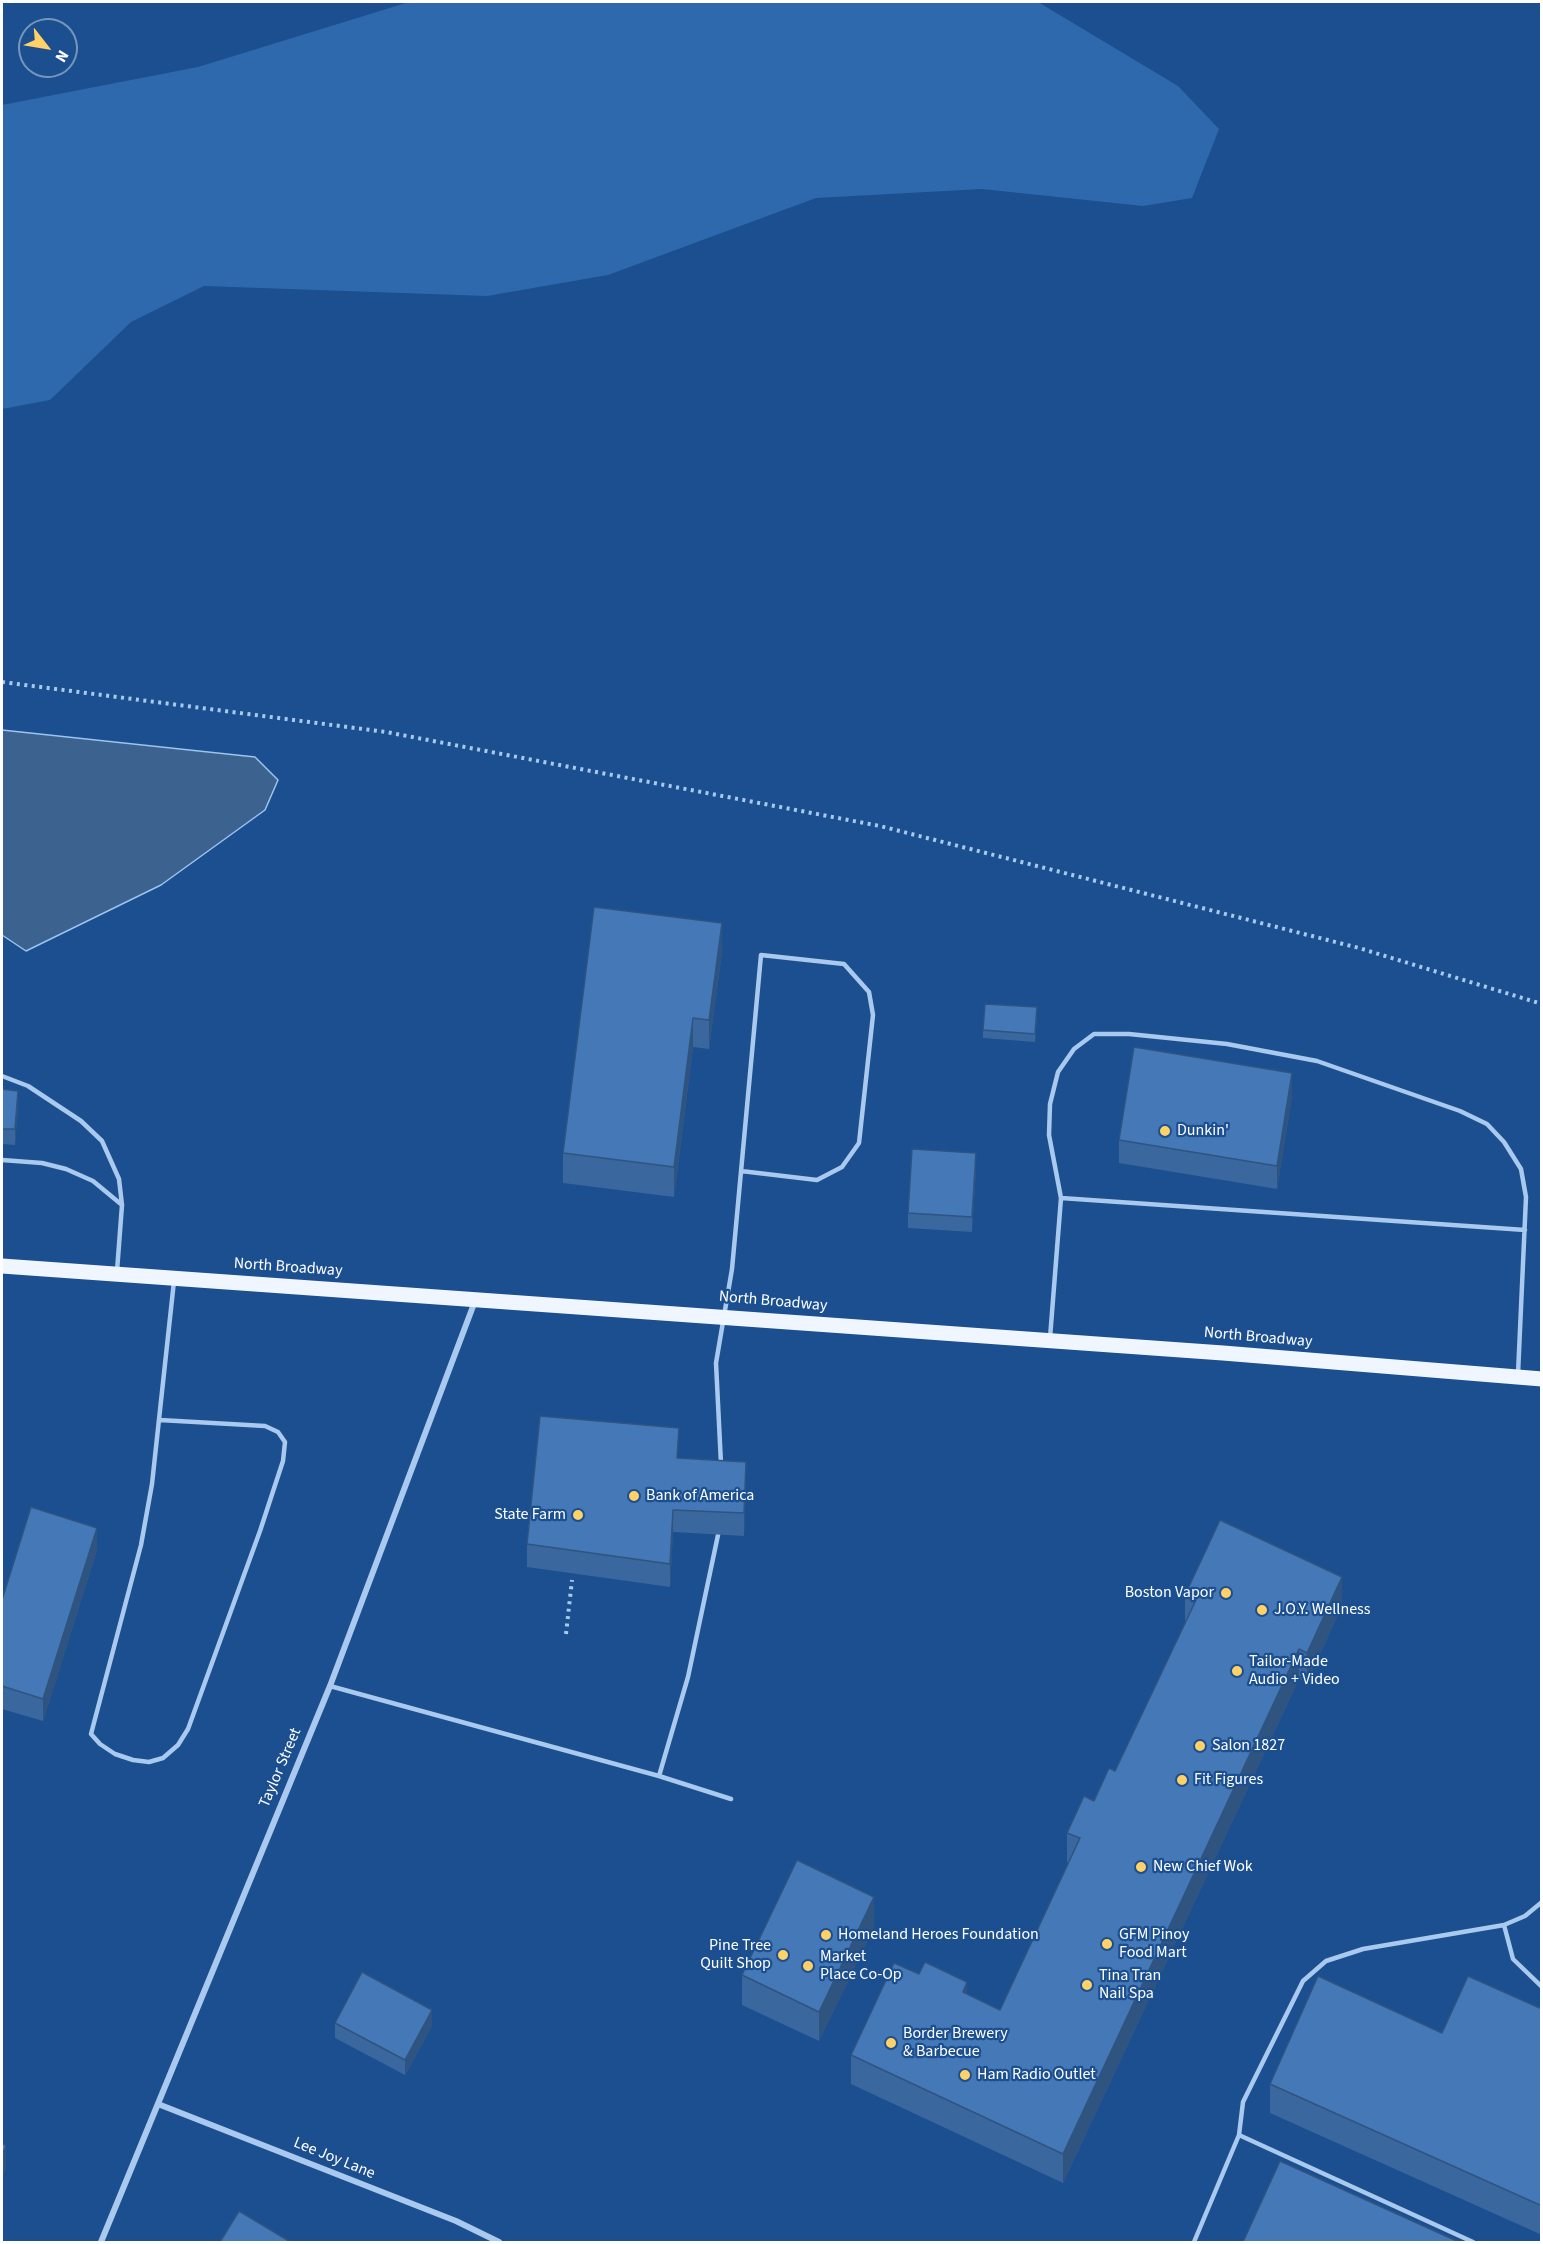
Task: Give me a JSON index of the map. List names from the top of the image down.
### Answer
{
  "streets": {
    "main road": ["North Broadway"],
    "street": ["Taylor Street", "Lee Joy Lane"]
  },
  "crossings": [
    ["North Broadway", "Taylor Street"],
    ["Taylor Street", "Lee Joy Lane"]
  ],
  "places": [
    "Dunkin'",
    "Bank of America",
    "State Farm",
    "Boston Vapor",
    "J.O.Y. Wellness",
    "Tailor-Made Audio + Video",
    "Salon 1827",
    "Fit Figures",
    "New Chief Wok",
    "Homeland Heroes Foundation",
    "GFM Pinoy Food Mart",
    "Pine Tree Quilt Shop",
    "Market Place Co-Op",
    "Tina Tran Nail Spa",
    "Border Brewery & Barbecue",
    "Ham Radio Outlet"
  ],
  "north": "bottom right"
}
